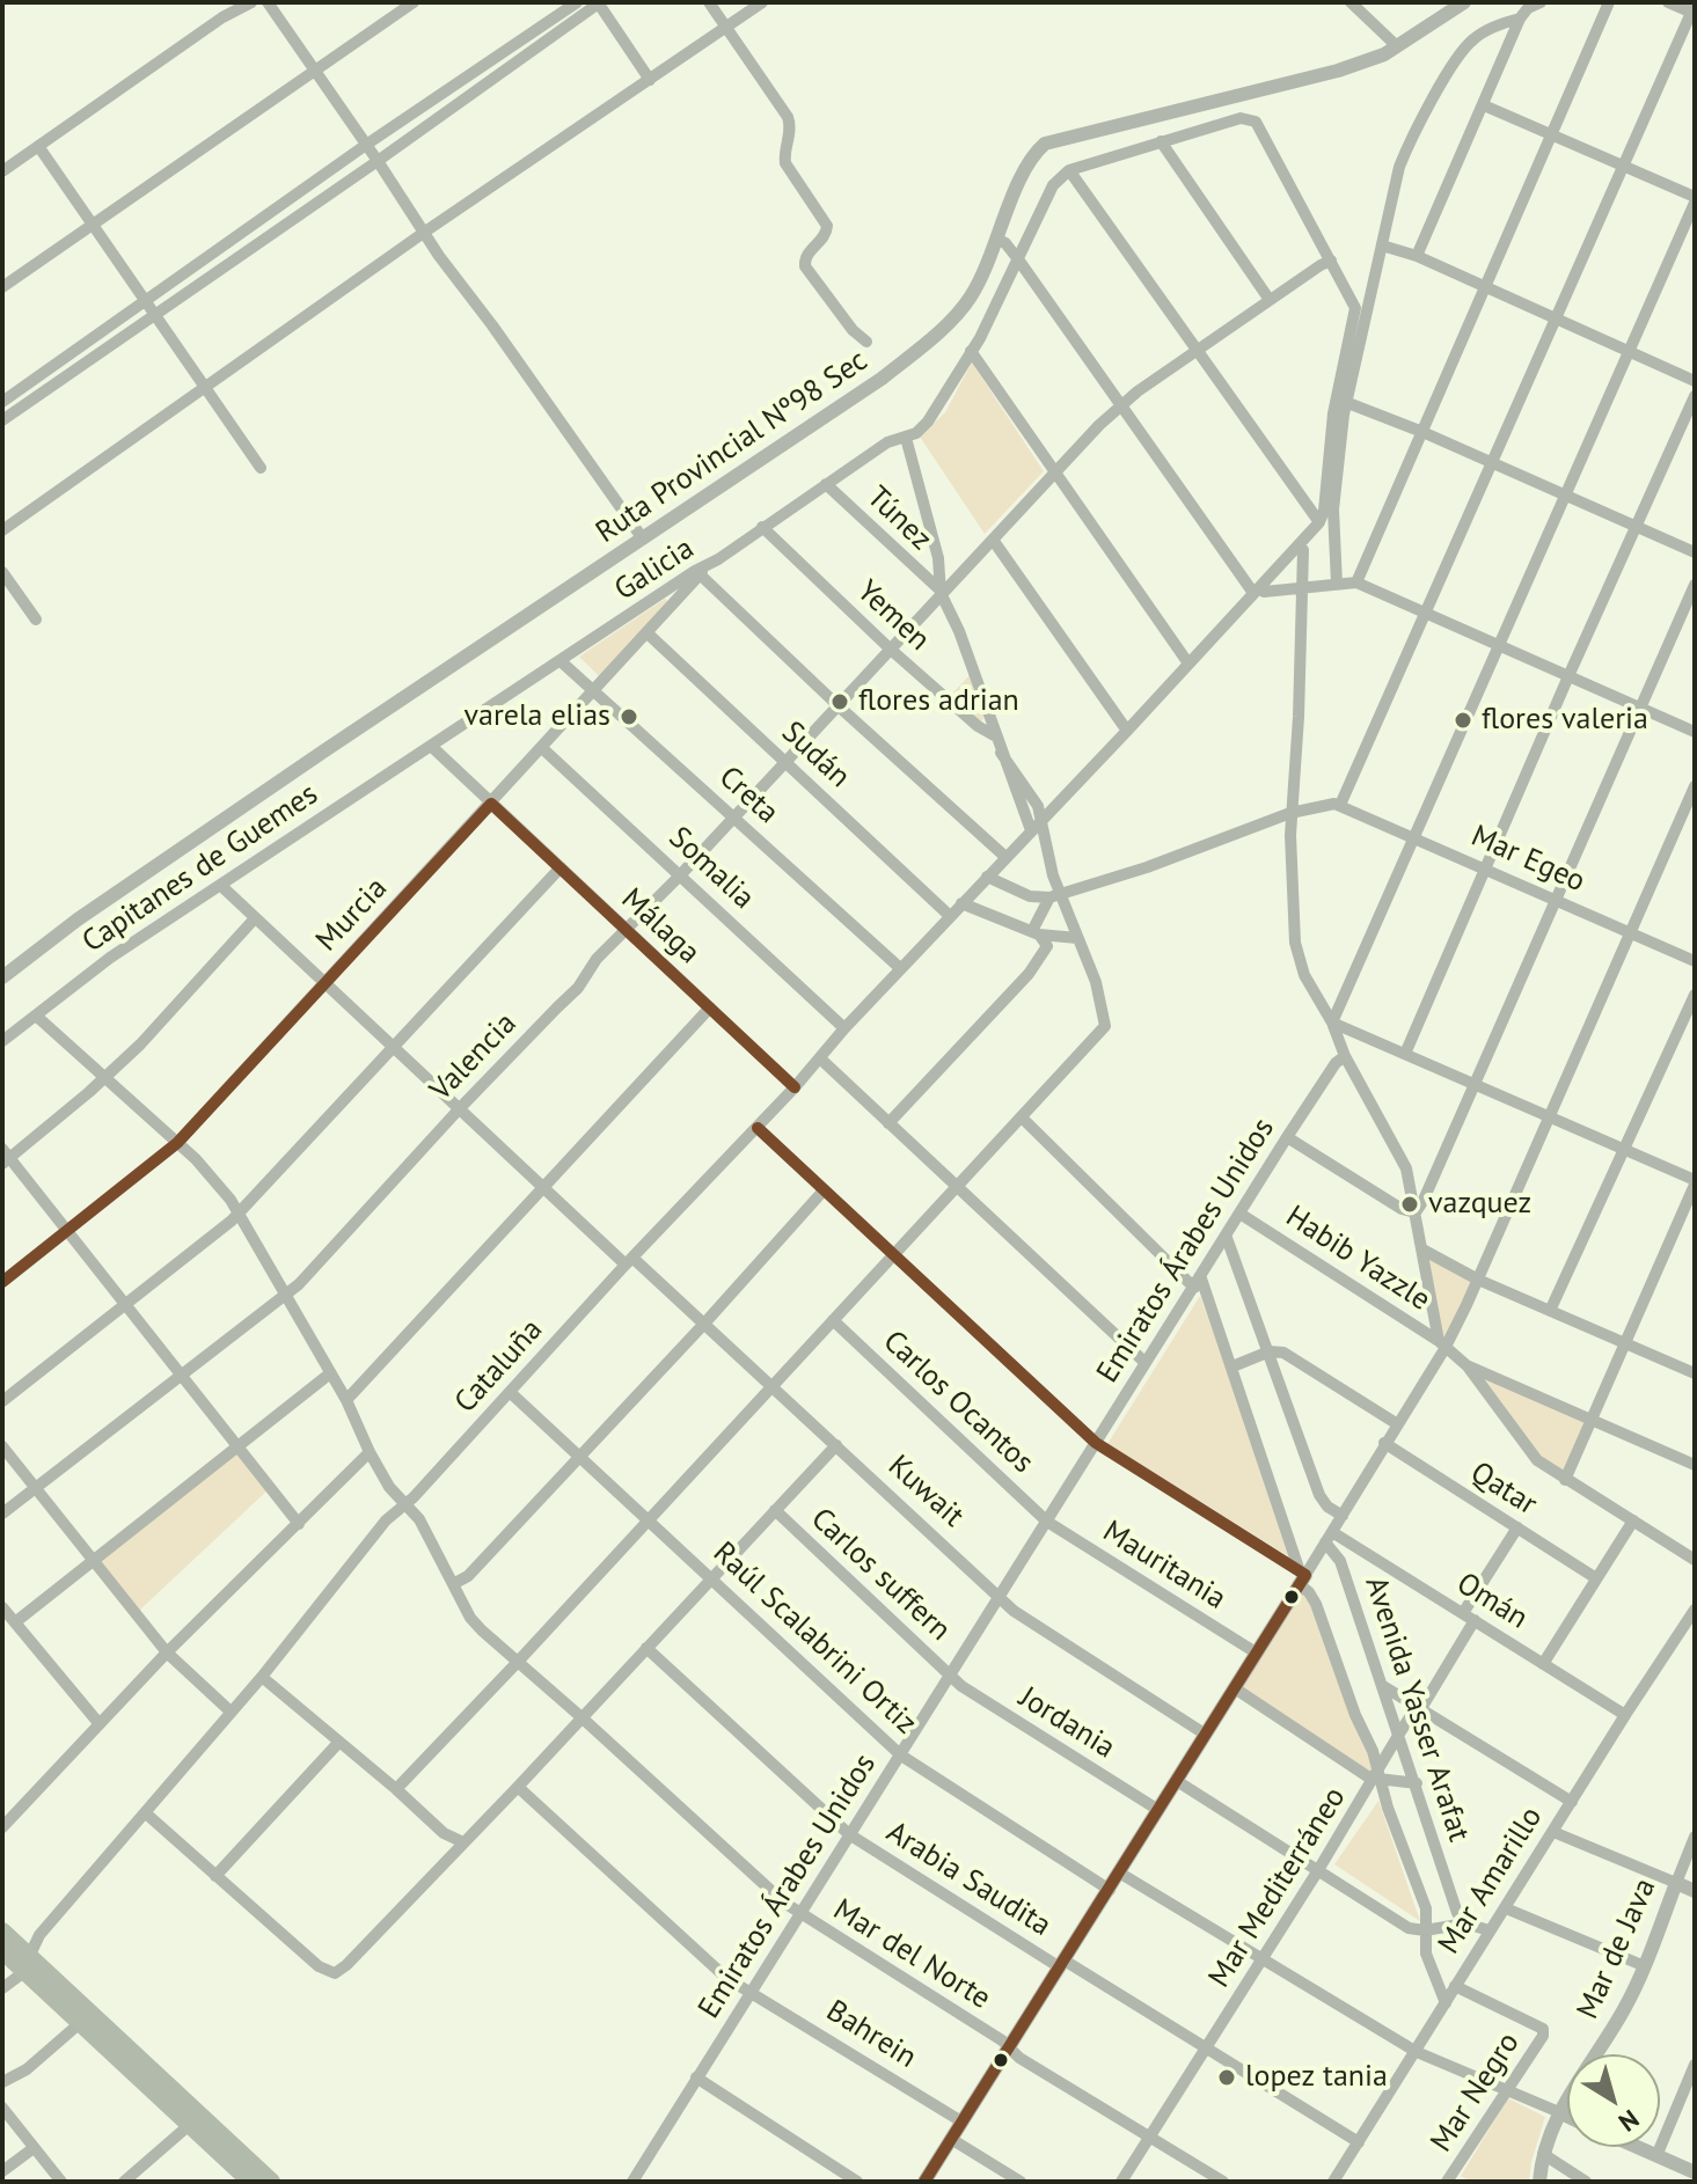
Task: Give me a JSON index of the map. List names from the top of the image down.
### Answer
{
  "streets": {
    "street": [
      "Ruta Provincial Nº98 Sec",
      "Túnez",
      "Galicia",
      "Yemen",
      "Sudán",
      "Creta",
      "Mar Egeo",
      "Capitanes de Guemes",
      "Somalia",
      "Murcia",
      "Málaga",
      "Valencia",
      "Emiratos Árabes Unidos",
      "Habib Yazzle",
      "Cataluña",
      "Carlos Ocantos",
      "Qatar",
      "Kuwait",
      "Mauritania",
      "Carlos suffern",
      "Omán",
      "Raúl Scalabrini Ortiz",
      "Avenida Yasser Arafat",
      "Jordania",
      "Arabia Saudita",
      "Mar Amarillo",
      "Mar Mediterráneo",
      "Mar de Java",
      "Mar del Norte",
      "Bahrein",
      "Mar Negro"
    ]
  },
  "crossings": [
    ["Túnez", "Galicia"],
    ["Túnez", "Valencia"],
    ["Galicia", "Yemen"],
    ["Galicia", "Creta"],
    ["Galicia", "Capitanes de Guemes"],
    ["Galicia", "Murcia"],
    ["Galicia", "Málaga"],
    ["Yemen", "Valencia"],
    ["Sudán", "Murcia"],
    ["Sudán", "Valencia"],
    ["Sudán", "Cataluña"],
    ["Creta", "Murcia"],
    ["Creta", "Valencia"],
    ["Creta", "Cataluña"],
    ["Capitanes de Guemes", "Málaga"],
    ["Capitanes de Guemes", "Kuwait"],
    ["Capitanes de Guemes", "Mar del Norte"],
    ["Somalia", "Murcia"],
    ["Somalia", "Valencia"],
    ["Somalia", "Cataluña"],
    ["Murcia", "Málaga"],
    ["Murcia", "Kuwait"],
    ["Murcia", "Mar del Norte"],
    ["Málaga", "Valencia"],
    ["Málaga", "Cataluña"],
    ["Valencia", "Kuwait"],
    ["Valencia", "Mar del Norte"],
    ["Emiratos Árabes Unidos", "Habib Yazzle"],
    ["Emiratos Árabes Unidos", "Carlos Ocantos"],
    ["Emiratos Árabes Unidos", "Kuwait"],
    ["Emiratos Árabes Unidos", "Mauritania"],
    ["Emiratos Árabes Unidos", "Carlos suffern"],
    ["Emiratos Árabes Unidos", "Raúl Scalabrini Ortiz"],
    ["Emiratos Árabes Unidos", "Avenida Yasser Arafat"],
    ["Emiratos Árabes Unidos", "Jordania"],
    ["Emiratos Árabes Unidos", "Arabia Saudita"],
    ["Emiratos Árabes Unidos", "Mar del Norte"],
    ["Emiratos Árabes Unidos", "Bahrein"],
    ["Cataluña", "Kuwait"],
    ["Cataluña", "Raúl Scalabrini Ortiz"],
    ["Cataluña", "Mar del Norte"],
    ["Carlos Ocantos", "Mauritania"],
    ["Qatar", "Mar Mediterráneo"],
    ["Carlos suffern", "Jordania"],
    ["Omán", "Avenida Yasser Arafat"],
    ["Omán", "Mar Amarillo"],
    ["Omán", "Mar Mediterráneo"],
    ["Avenida Yasser Arafat", "Mar Amarillo"],
    ["Avenida Yasser Arafat", "Mar Mediterráneo"],
    ["Arabia Saudita", "Mar Amarillo"],
    ["Arabia Saudita", "Mar Mediterráneo"],
    ["Mar Amarillo", "Mar Negro"],
    ["Mar Mediterráneo", "Mar del Norte"]
  ],
  "places": [
    "flores adrian",
    "varela elias",
    "flores valeria",
    "vazquez",
    "lopez tania"
  ],
  "north": "bottom right"
}
